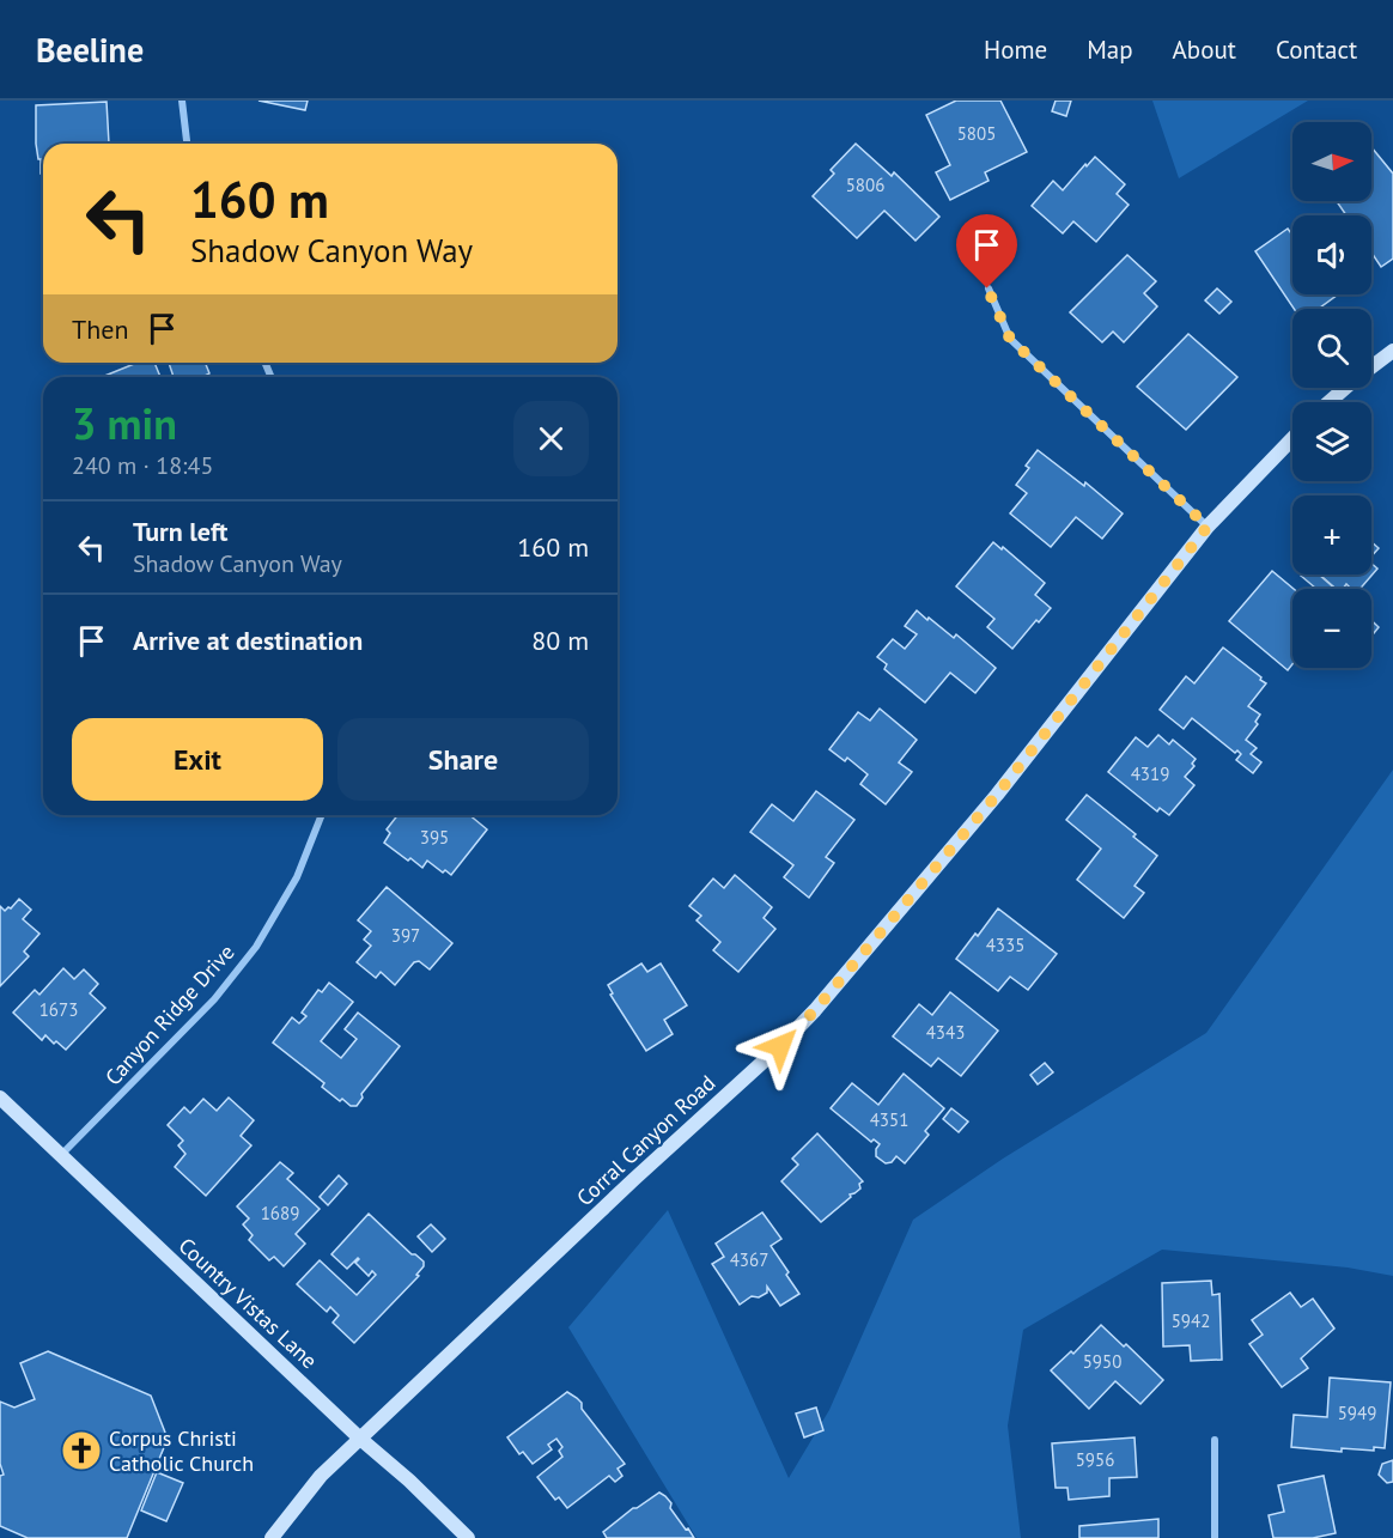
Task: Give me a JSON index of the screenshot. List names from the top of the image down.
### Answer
{
  "streets": {
    "main road": ["Corral Canyon Road", "Country Vistas Lane"],
    "street": ["Canyon Ridge Drive"]
  },
  "crossings": [
    ["Canyon Ridge Drive", "Country Vistas Lane"],
    ["Corral Canyon Road", "Country Vistas Lane"]
  ],
  "places": {
    "church": ["Corpus Christi Catholic Church"]
  },
  "house_numbers": [
    "5805",
    "5806",
    "4319",
    "395",
    "397",
    "4335",
    "1673",
    "4343",
    "4351",
    "1689",
    "4367",
    "5942",
    "5950",
    "5949",
    "5956"
  ],
  "north": "right",
  "page": {
    "header": "Beeline",
    "nav": [
      "Home",
      "Map",
      "About",
      "Contact"
    ],
    "map_buttons": ["+", "−"],
    "turn": ["160 m", "Shadow Canyon Way"],
    "then": "Then",
    "heading": ["3 min", "240 m · 18:45"],
    "list": [
      {
        "name": "Turn left",
        "note": "Shadow Canyon Way",
        "value": "160 m"
      },
      {
        "name": "Arrive at destination",
        "value": "80 m"
      }
    ],
    "buttons": ["Exit", "Share"]
  }
}
